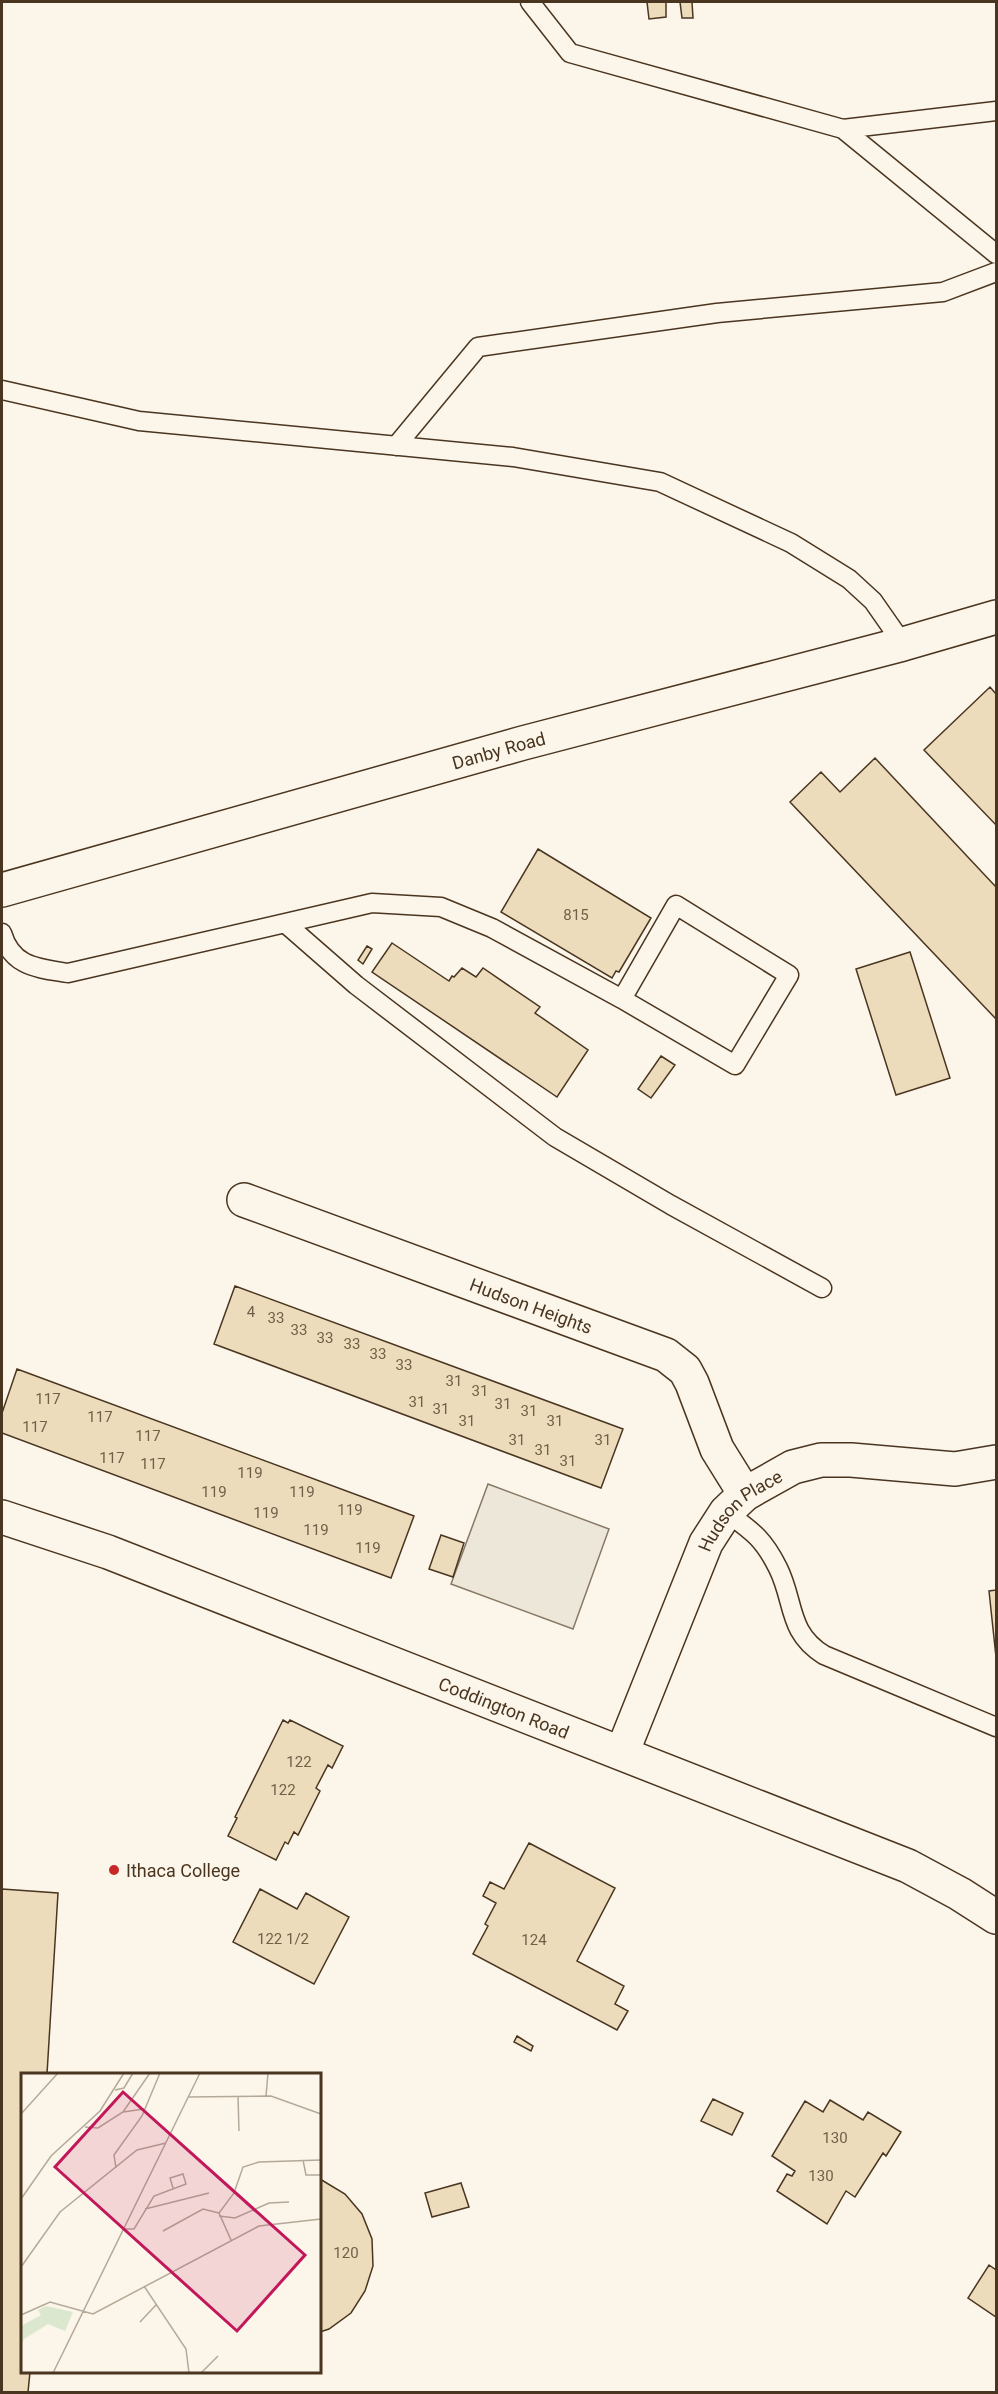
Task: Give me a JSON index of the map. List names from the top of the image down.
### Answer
{
  "streets": {
    "street": [
      "Danby Road",
      "Hudson Heights",
      "Hudson Place",
      "Coddington Road"
    ]
  },
  "crossings": [
    ["Hudson Heights", "Hudson Place"],
    ["Hudson Place", "Coddington Road"]
  ],
  "places": ["Ithaca College"],
  "house_numbers": [
    "815",
    "4",
    "33",
    "33",
    "33",
    "33",
    "33",
    "33",
    "31",
    "31",
    "117",
    "31",
    "31",
    "31",
    "31",
    "117",
    "31",
    "31",
    "117",
    "117",
    "31",
    "31",
    "31",
    "117",
    "31",
    "117",
    "119",
    "119",
    "119",
    "119",
    "119",
    "119",
    "119",
    "122",
    "122",
    "122 1/2",
    "124",
    "130",
    "130",
    "120"
  ]
}
